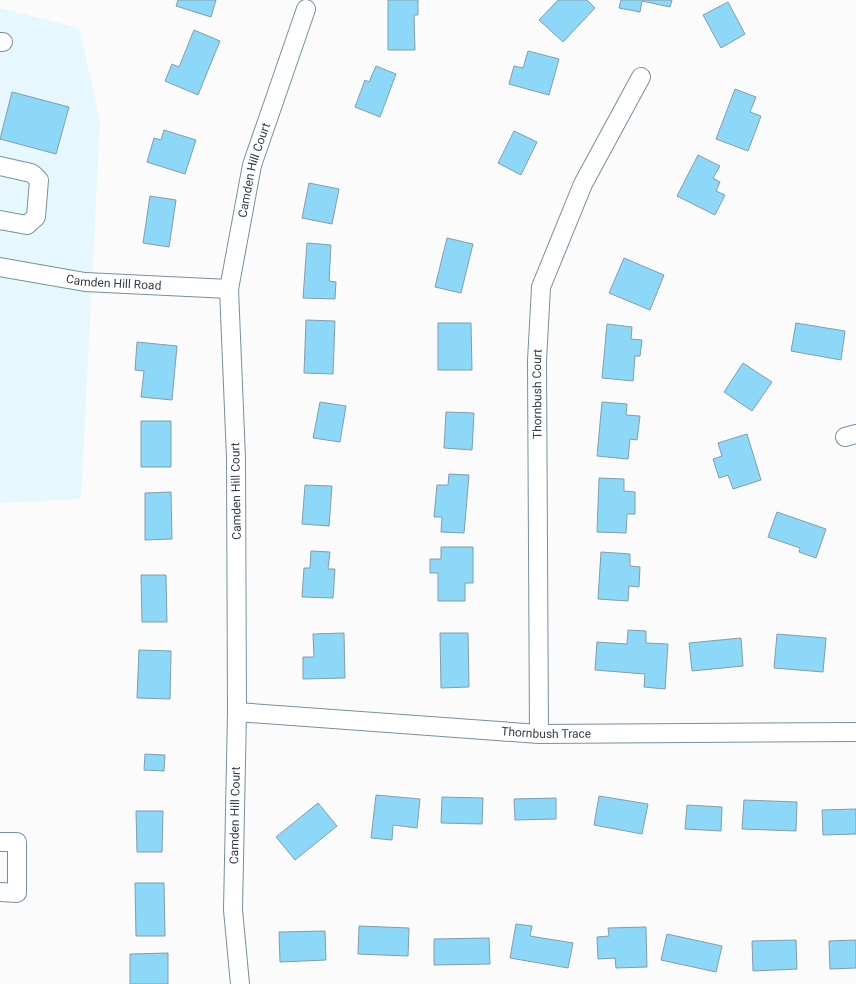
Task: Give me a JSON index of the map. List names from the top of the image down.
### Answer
{
  "streets": {
    "street": [
      "Camden Hill Court",
      "Camden Hill Road",
      "Thornbush Court",
      "Thornbush Trace"
    ]
  },
  "crossings": [
    ["Camden Hill Court", "Camden Hill Road"],
    ["Camden Hill Court", "Thornbush Trace"],
    ["Thornbush Court", "Thornbush Trace"]
  ]
}
